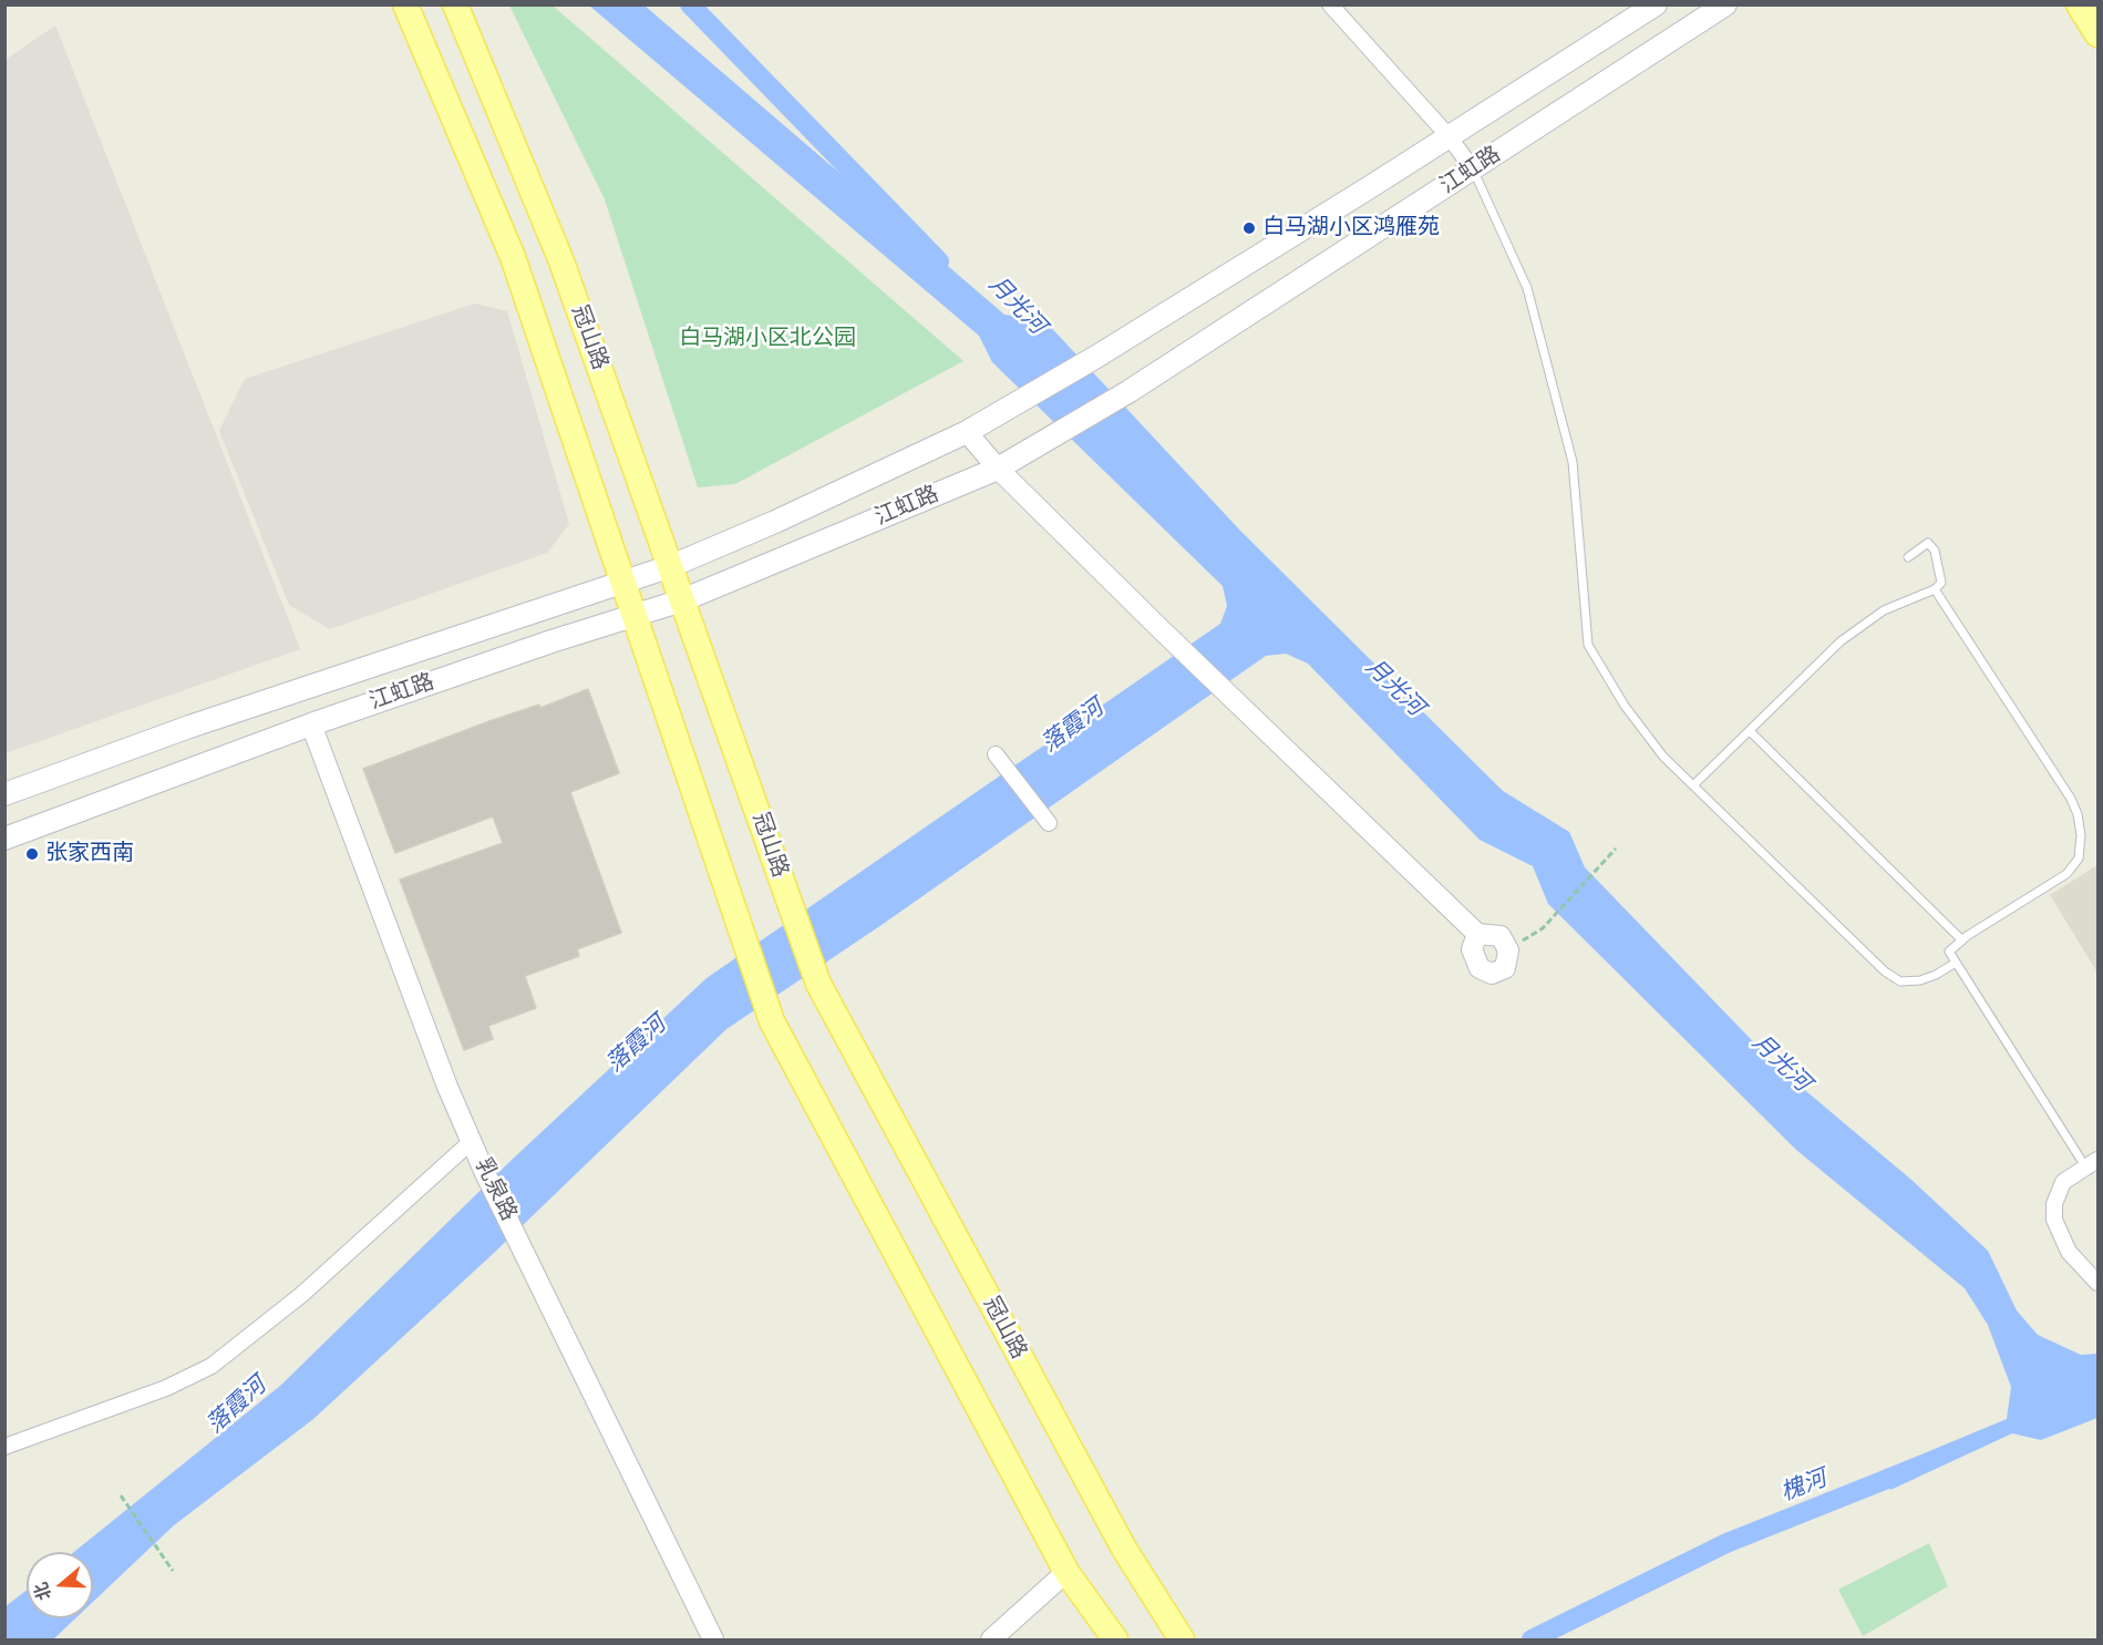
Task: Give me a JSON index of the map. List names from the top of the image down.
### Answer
{
  "streets": {
    "main road": ["江虹路", "冠山路"],
    "street": ["乳泉路"]
  },
  "crossings": [
    ["江虹路", "冠山路"],
    ["江虹路", "乳泉路"]
  ],
  "water": ["月光河", "落霞河", "槐河"],
  "parks": ["白马湖小区北公园"],
  "places": ["白马湖小区鸿雁苑", "张家西南"],
  "north": "left"
}
